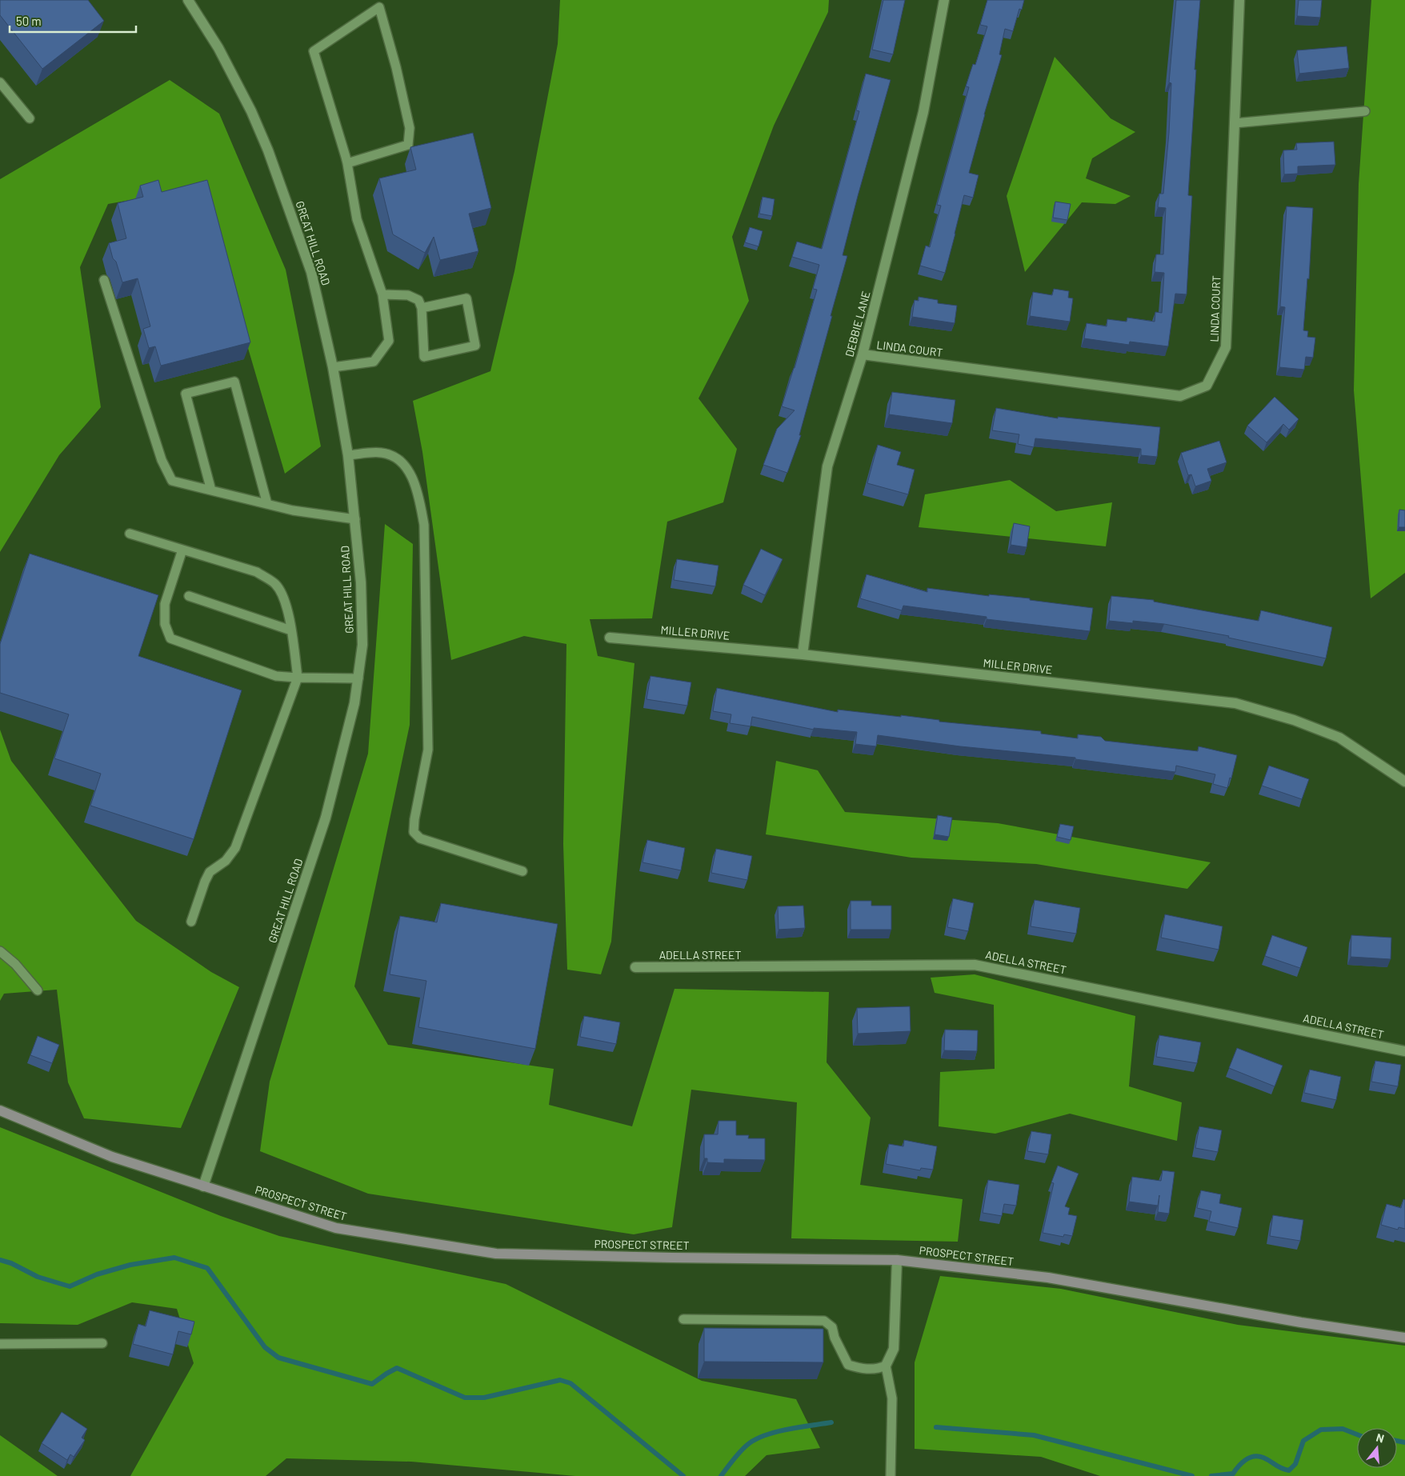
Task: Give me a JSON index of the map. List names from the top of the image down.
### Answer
{
  "streets": {
    "main road": ["PROSPECT STREET"],
    "street": [
      "GREAT HILL ROAD",
      "LINDA COURT",
      "DEBBIE LANE",
      "MILLER DRIVE",
      "ADELLA STREET"
    ]
  },
  "crossings": [
    ["GREAT HILL ROAD", "PROSPECT STREET"],
    ["LINDA COURT", "DEBBIE LANE"],
    ["DEBBIE LANE", "MILLER DRIVE"]
  ],
  "scale_bar": "50 m",
  "north": "top"
}
